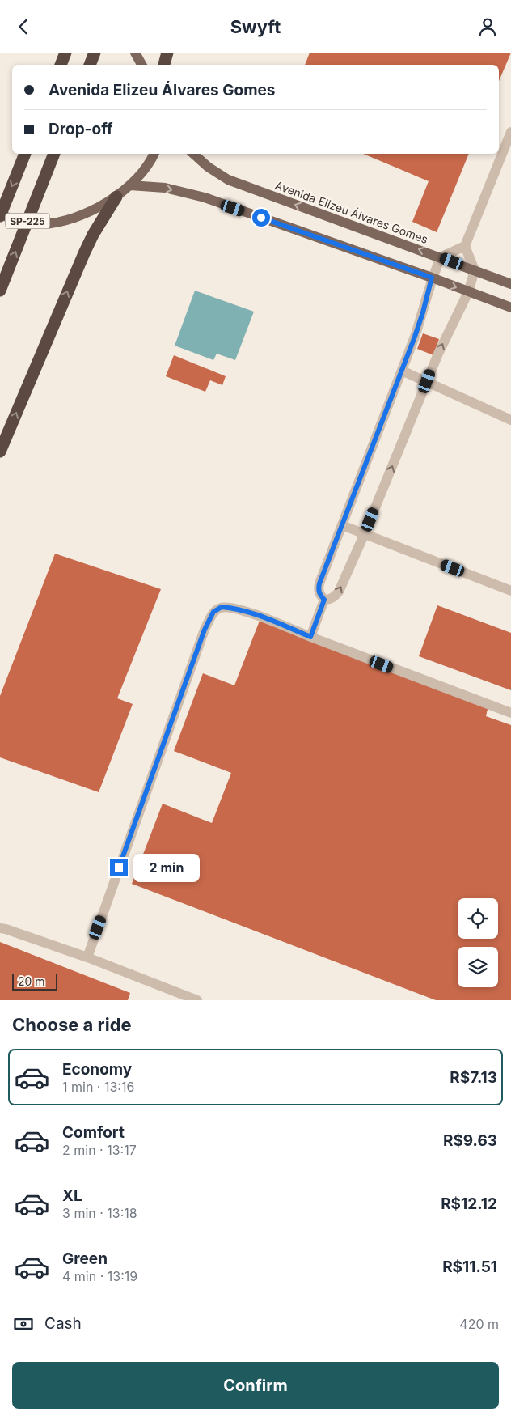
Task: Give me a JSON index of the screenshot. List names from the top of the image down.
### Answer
{
  "streets": {
    "highway": ["SP-225"],
    "main road": ["Avenida Elizeu Álvares Gomes"]
  },
  "scale_bar": "20 m",
  "page": {
    "header": "Swyft",
    "banner": ["Avenida Elizeu Álvares Gomes", "Drop-off"],
    "bubble": "2 min",
    "scale": "20 m",
    "heading": "Choose a ride",
    "list": [
      {
        "name": "Economy",
        "note": "1 min · 13:16",
        "value": "R$7.13"
      },
      {
        "name": "Comfort",
        "note": "2 min · 13:17",
        "value": "R$9.63"
      },
      {
        "name": "XL",
        "note": "3 min · 13:18",
        "value": "R$12.12"
      },
      {
        "name": "Green",
        "note": "4 min · 13:19",
        "value": "R$11.51"
      }
    ],
    "pay": ["Cash", "420 m"],
    "buttons": "Confirm"
  }
}
